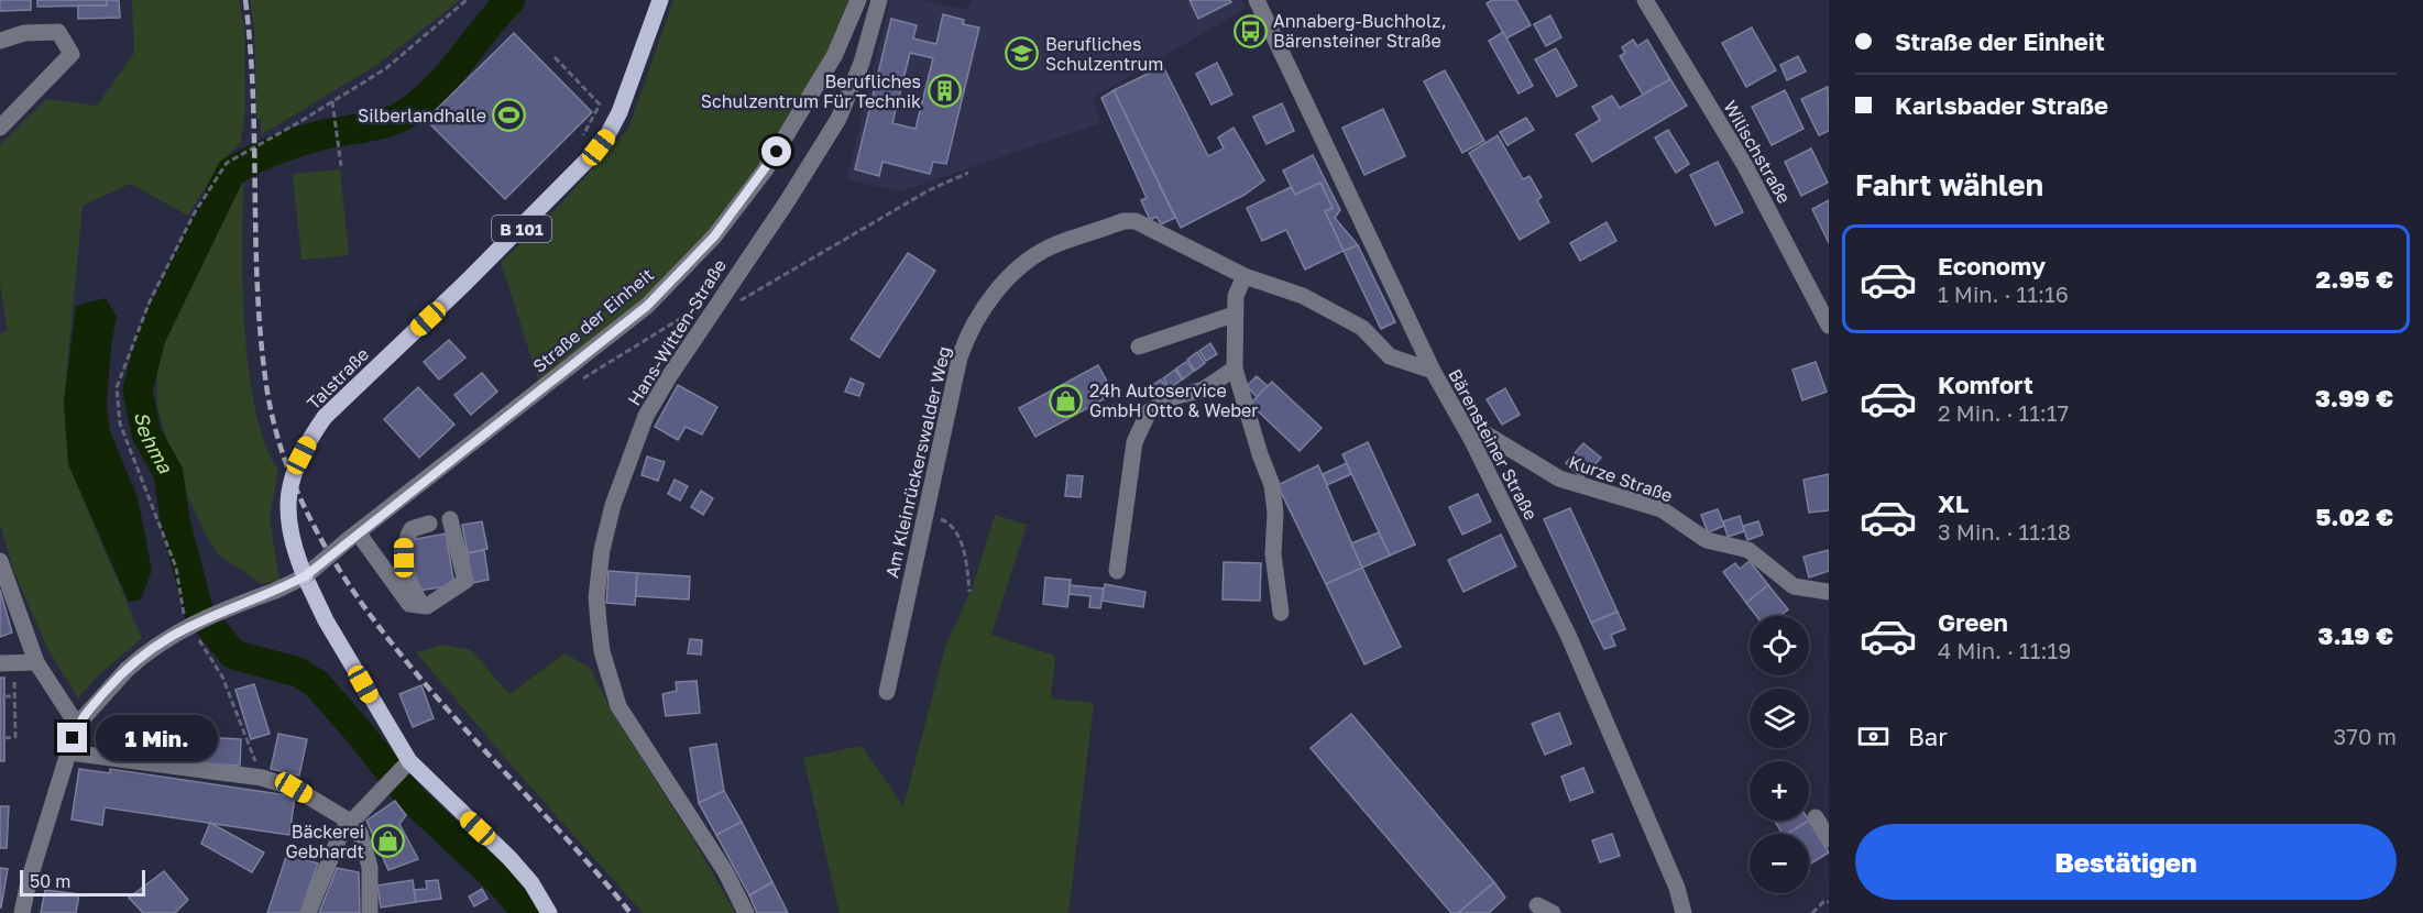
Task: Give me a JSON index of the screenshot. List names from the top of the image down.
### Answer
{
  "streets": {
    "main road": ["B 101", "Talstraße"],
    "street": [
      "Wilischstraße",
      "Straße der Einheit",
      "Hans-Witten-Straße",
      "Bärensteiner Straße",
      "Am Kleinrückerswalder Weg",
      "Kurze Straße"
    ]
  },
  "crossings": [
    ["Straße der Einheit", "Talstraße"],
    ["Bärensteiner Straße", "Am Kleinrückerswalder Weg"],
    ["Bärensteiner Straße", "Kurze Straße"]
  ],
  "water": ["Sehma"],
  "places": {
    "bus stop": ["Annaberg-Buchholz, Bärensteiner Straße"],
    "school or university": ["Berufliches Schulzentrum"],
    "building": ["Berufliches Schulzentrum Für Technik"],
    "sports": ["Silberlandhalle"],
    "shop": ["24h Autoservice GmbH Otto & Weber", "Bäckerei Gebhardt"]
  },
  "scale_bar": "50 m",
  "page": {
    "banner": ["Straße der Einheit", "Karlsbader Straße"],
    "heading": "Fahrt wählen",
    "list": [
      {
        "name": "Economy",
        "note": "1 Min. · 11:16",
        "value": "2.95 €"
      },
      {
        "name": "Komfort",
        "note": "2 Min. · 11:17",
        "value": "3.99 €"
      },
      {
        "name": "XL",
        "note": "3 Min. · 11:18",
        "value": "5.02 €"
      },
      {
        "name": "Green",
        "note": "4 Min. · 11:19",
        "value": "3.19 €"
      }
    ],
    "map_buttons": ["+", "−"],
    "pay": ["Bar", "370 m"],
    "bubble": "1 Min.",
    "buttons": "Bestätigen",
    "scale": "50 m"
  }
}
